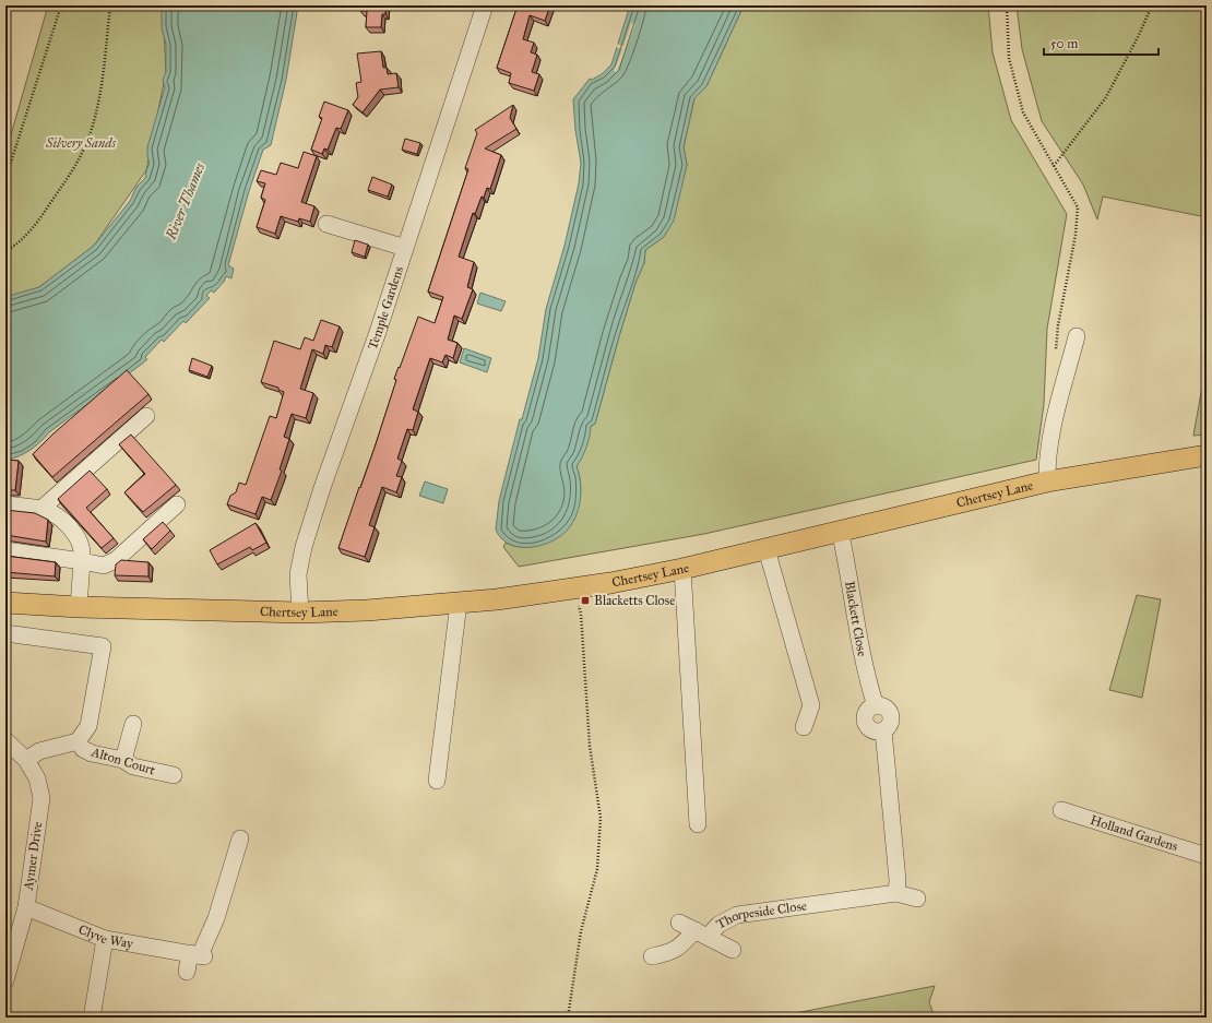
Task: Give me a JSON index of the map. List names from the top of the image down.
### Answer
{
  "streets": {
    "main road": ["Chertsey Lane"],
    "street": [
      "Temple Gardens",
      "Blackett Close",
      "Alton Court",
      "Holland Gardens",
      "Aymer Drive",
      "Thorpeside Close",
      "Clyve Way"
    ]
  },
  "crossings": [
    ["Temple Gardens", "Chertsey Lane"],
    ["Chertsey Lane", "Blackett Close"],
    ["Blackett Close", "Thorpeside Close"],
    ["Alton Court", "Aymer Drive"],
    ["Aymer Drive", "Clyve Way"]
  ],
  "water": ["River Thames"],
  "parks": ["Silvery Sands"],
  "places": {
    "transit": ["Blacketts Close"]
  },
  "scale_bar": "50 m"
}
